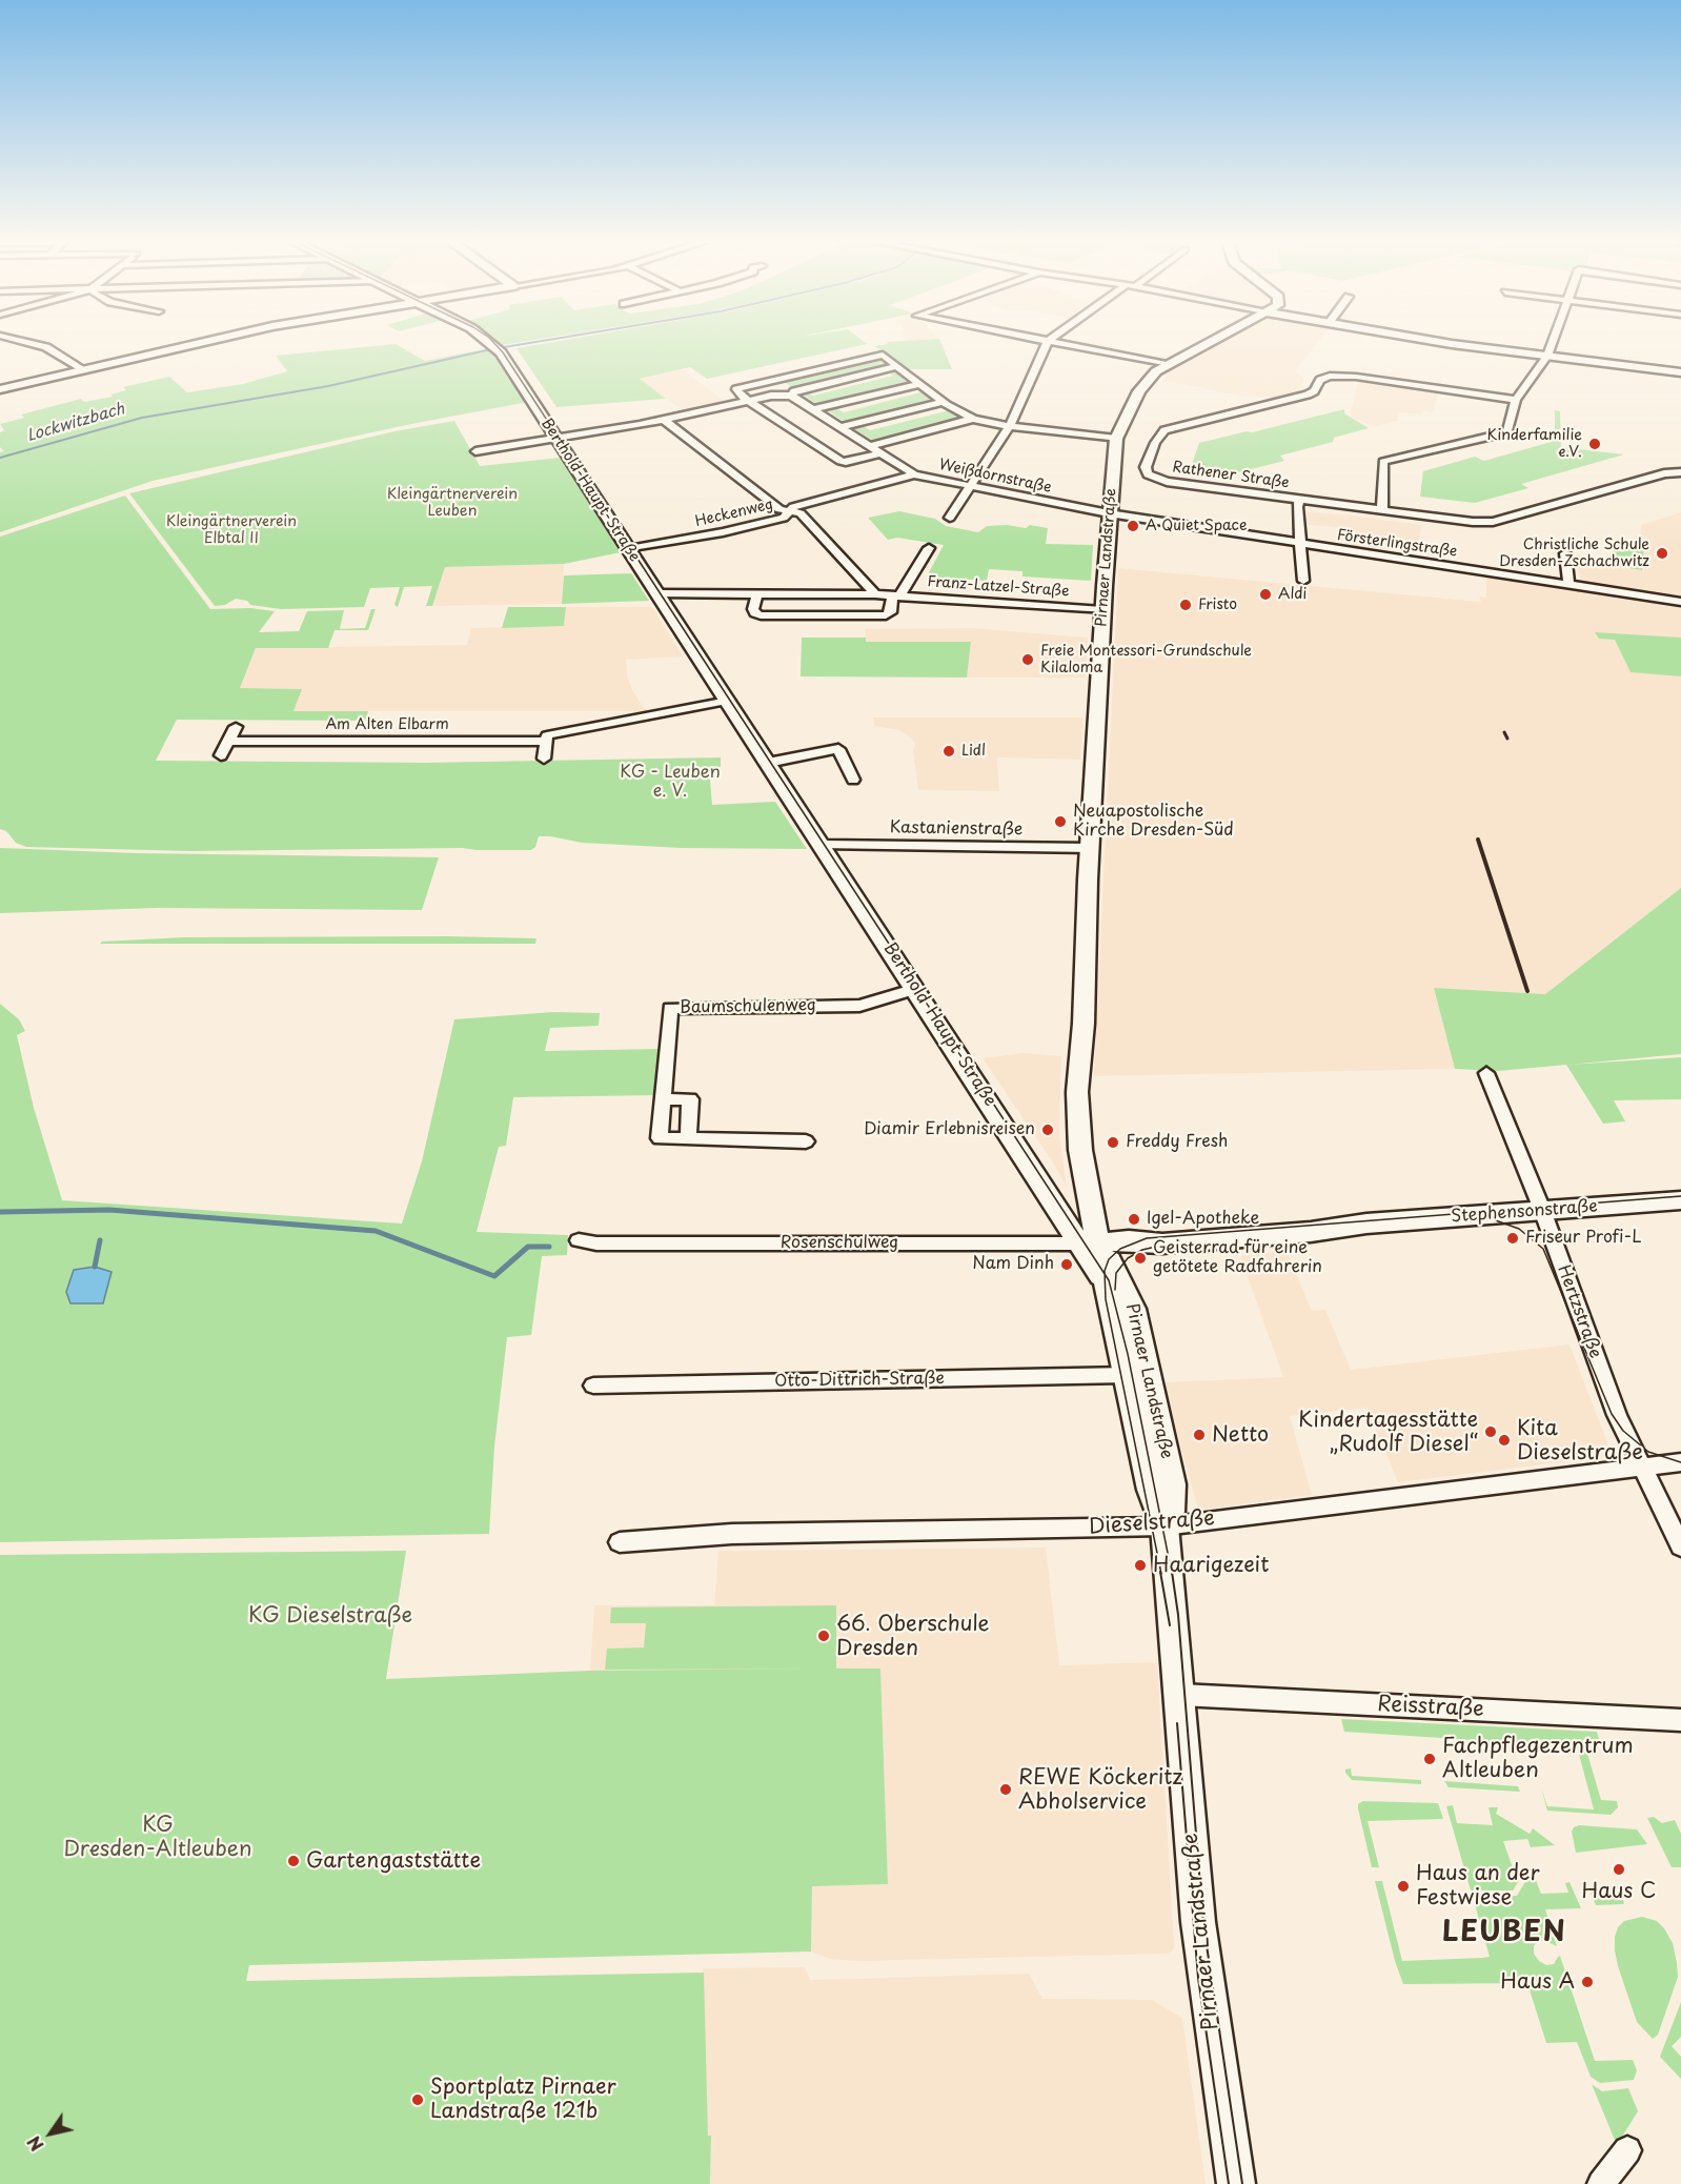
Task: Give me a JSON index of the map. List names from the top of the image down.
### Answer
{
  "streets": {
    "street": [
      "Rathener Straße",
      "Weißdornstraße",
      "Berthold-Haupt-Straße",
      "Heckenweg",
      "Försterlingstraße",
      "Pirnaer Landstraße",
      "Franz-Latzel-Straße",
      "Am Alten Elbarm",
      "Kastanienstraße",
      "Baumschulenweg",
      "Stephensonstraße",
      "Rosenschulweg",
      "Hertzstraße",
      "Otto-Dittrich-Straße",
      "Dieselstraße",
      "Reisstraße"
    ]
  },
  "crossings": [
    ["Weißdornstraße", "Heckenweg"],
    ["Weißdornstraße", "Försterlingstraße"],
    ["Weißdornstraße", "Pirnaer Landstraße"],
    ["Berthold-Haupt-Straße", "Heckenweg"],
    ["Berthold-Haupt-Straße", "Pirnaer Landstraße"],
    ["Berthold-Haupt-Straße", "Franz-Latzel-Straße"],
    ["Berthold-Haupt-Straße", "Am Alten Elbarm"],
    ["Berthold-Haupt-Straße", "Kastanienstraße"],
    ["Berthold-Haupt-Straße", "Baumschulenweg"],
    ["Berthold-Haupt-Straße", "Stephensonstraße"],
    ["Berthold-Haupt-Straße", "Rosenschulweg"],
    ["Försterlingstraße", "Pirnaer Landstraße"],
    ["Pirnaer Landstraße", "Franz-Latzel-Straße"],
    ["Pirnaer Landstraße", "Kastanienstraße"],
    ["Pirnaer Landstraße", "Stephensonstraße"],
    ["Pirnaer Landstraße", "Rosenschulweg"],
    ["Pirnaer Landstraße", "Otto-Dittrich-Straße"],
    ["Pirnaer Landstraße", "Dieselstraße"],
    ["Pirnaer Landstraße", "Reisstraße"],
    ["Stephensonstraße", "Rosenschulweg"],
    ["Stephensonstraße", "Hertzstraße"],
    ["Hertzstraße", "Dieselstraße"]
  ],
  "districts": ["LEUBEN"],
  "water": ["Lockwitzbach"],
  "parks": [
    "Kleingärtnerverein Leuben",
    "Kleingärtnerverein Elbtal II",
    "KG - Leuben e. V.",
    "KG Dieselstraße",
    "KG Dresden-Altleuben"
  ],
  "places": [
    "Kinderfamilie e.V.",
    "A Quiet Space",
    "Christliche Schule Dresden-Zschachwitz",
    "Aldi",
    "Fristo",
    "Freie Montessori-Grundschule Kilaloma",
    "Lidl",
    "Neuapostolische Kirche Dresden-Süd",
    "Diamir Erlebnisreisen",
    "Freddy Fresh",
    "Igel-Apotheke",
    "Friseur Profi-L",
    "Geisterrad für eine getötete Radfahrerin",
    "Nam Dinh",
    "Kindertagesstätte „Rudolf Diesel“",
    "Netto",
    "Kita Dieselstraße",
    "Haarigezeit",
    "66. Oberschule Dresden",
    "Fachpflegezentrum Altleuben",
    "REWE Köckeritz Abholservice",
    "Gartengaststätte",
    "Haus C",
    "Haus an der Festwiese",
    "Haus A",
    "Sportplatz Pirnaer Landstraße 121b"
  ],
  "north": "bottom left"
}
